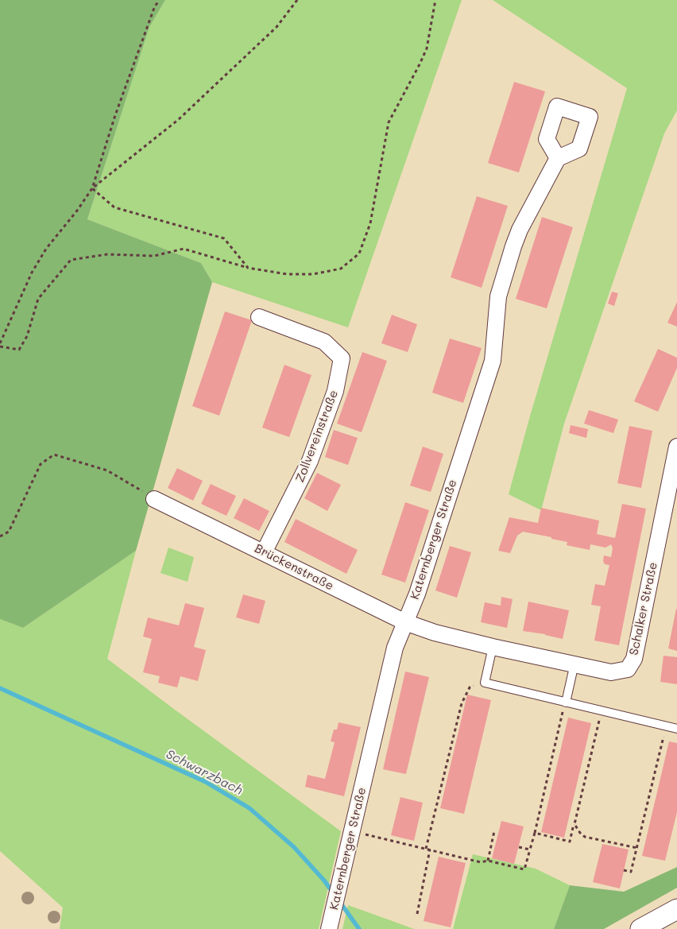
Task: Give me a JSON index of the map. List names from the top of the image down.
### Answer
{
  "streets": {
    "street": [
      "Zollvereinstraße",
      "Katernberger Straße",
      "Brückenstraße",
      "Schalker Straße"
    ]
  },
  "crossings": [
    ["Zollvereinstraße", "Brückenstraße"],
    ["Katernberger Straße", "Brückenstraße"],
    ["Brückenstraße", "Schalker Straße"]
  ],
  "water": ["Schwarzbach"]
}
